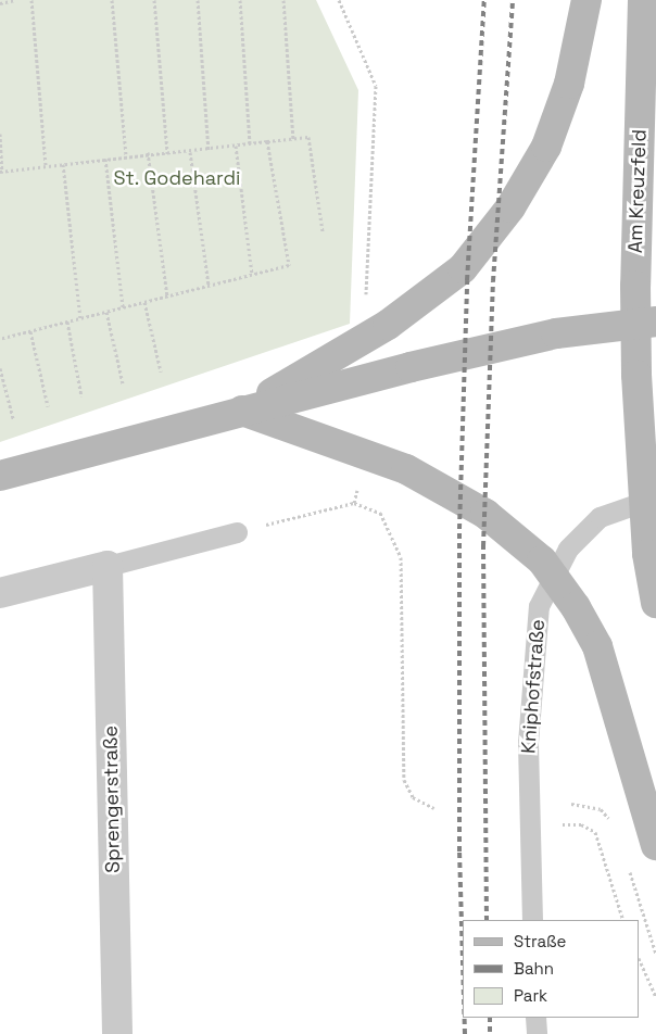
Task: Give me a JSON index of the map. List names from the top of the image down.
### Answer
{
  "streets": {
    "main road": ["Am Kreuzfeld"],
    "street": ["Sprengerstraße"],
    "lane": ["Kniphofstraße"]
  },
  "crossings": [
    ["Am Kreuzfeld", "Kniphofstraße"]
  ],
  "parks": ["St. Godehardi"],
  "legend": ["Straße", "Bahn", "Park"]
}
